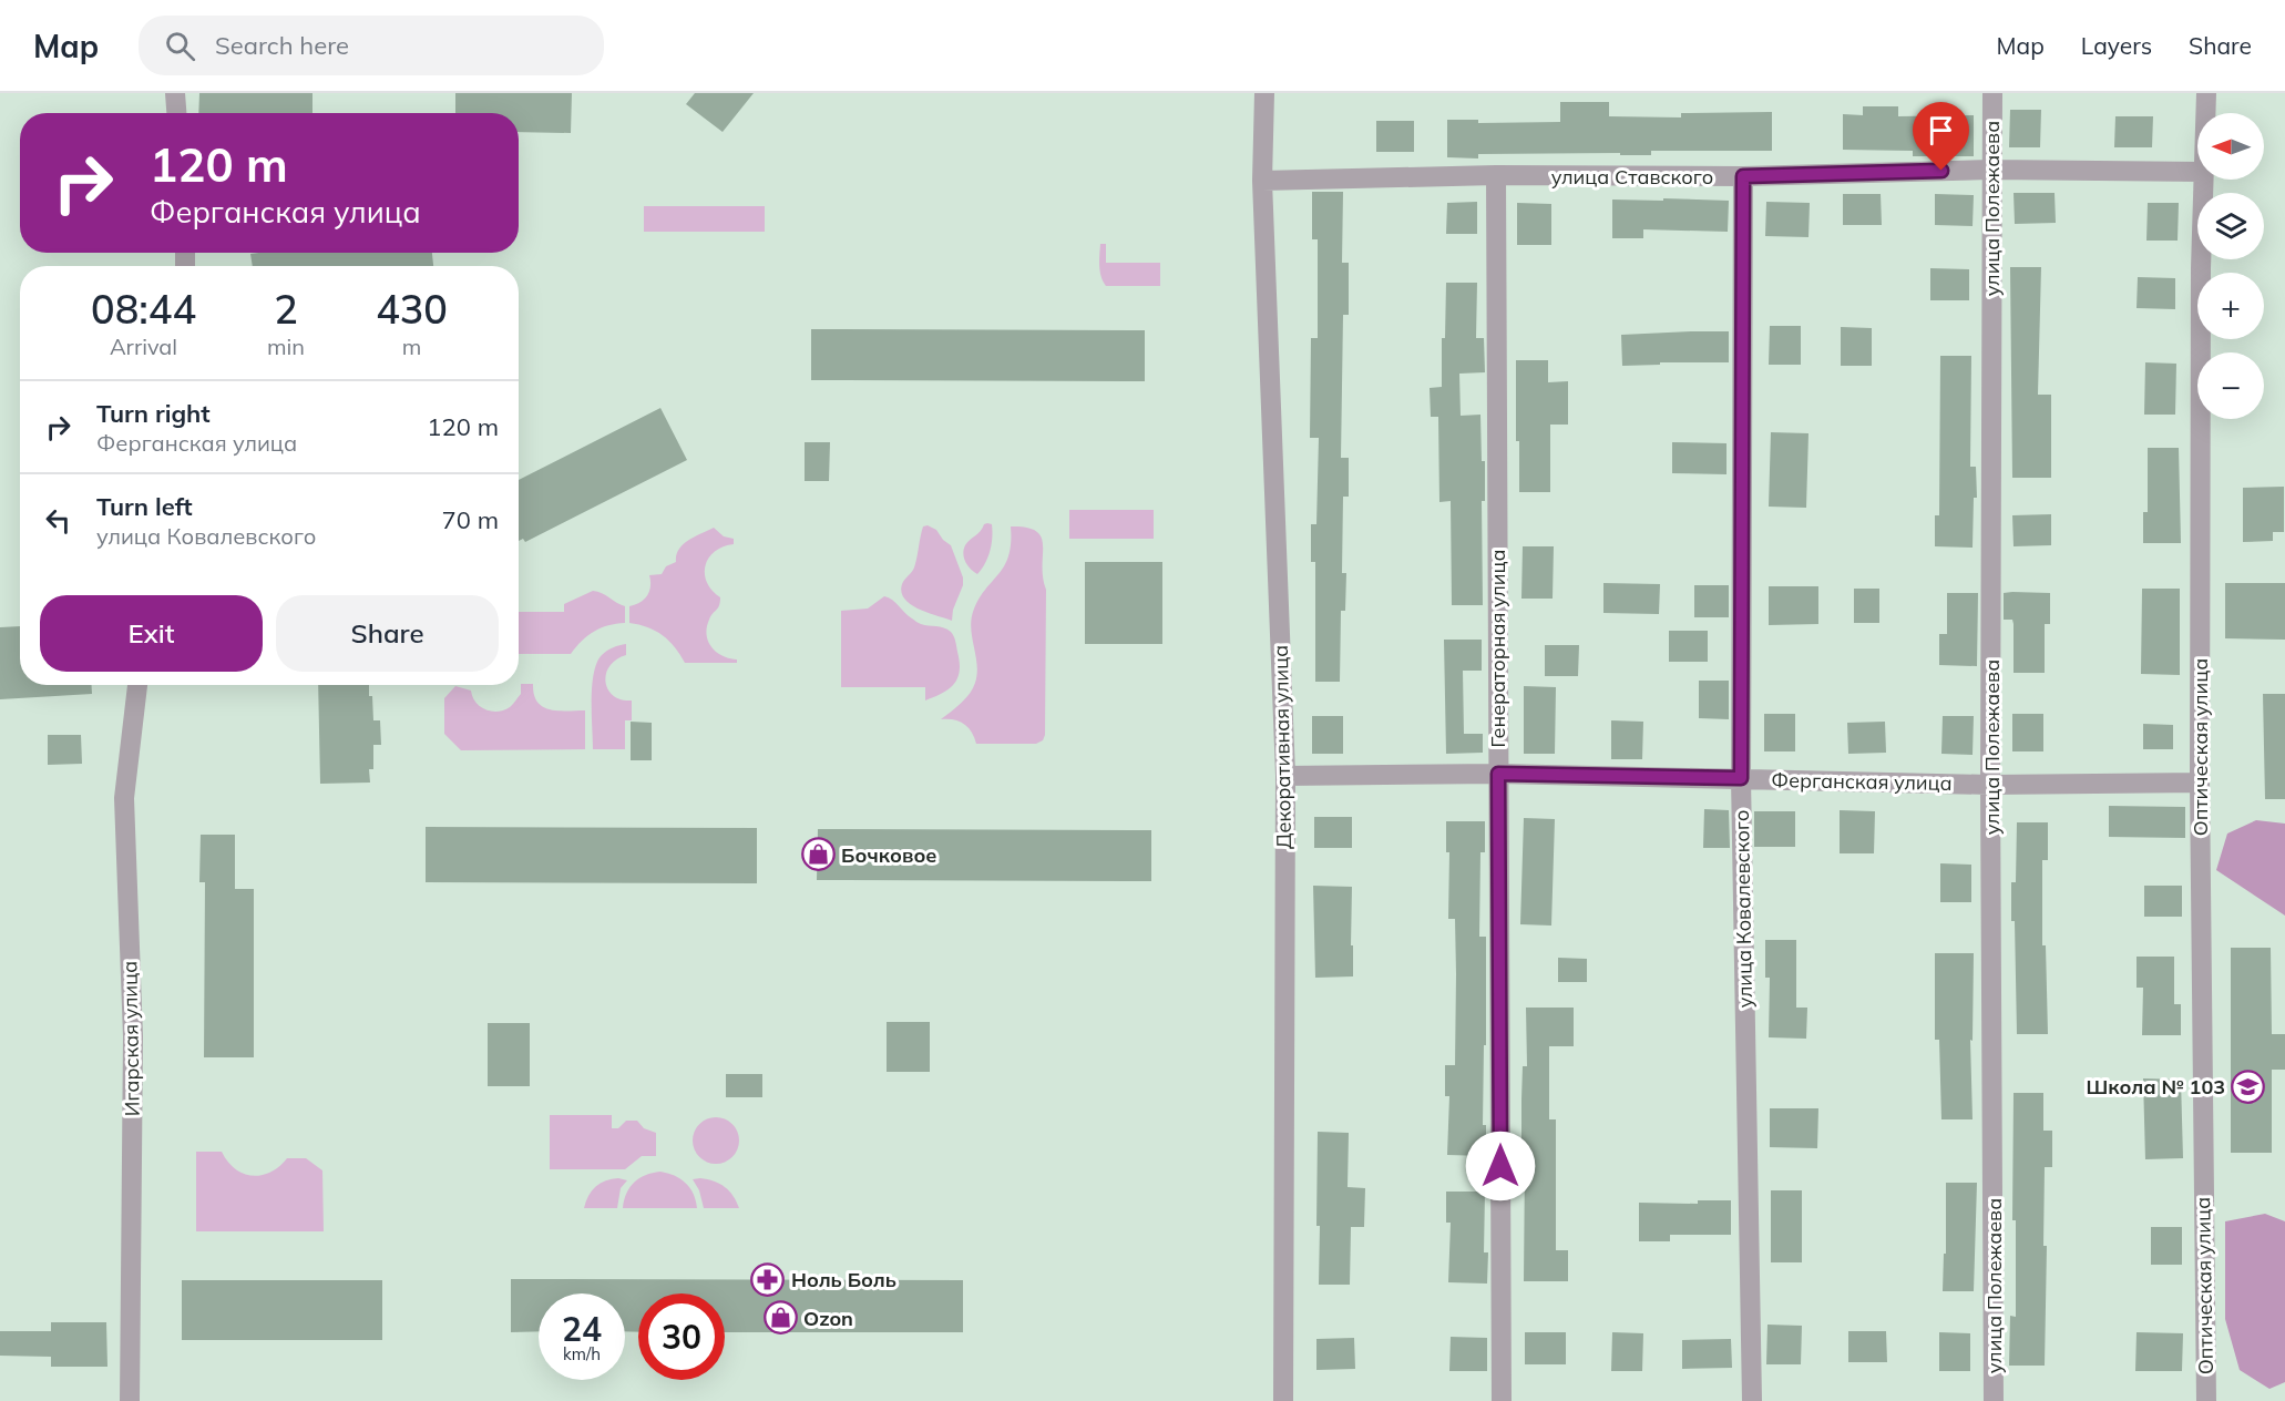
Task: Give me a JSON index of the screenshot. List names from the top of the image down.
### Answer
{
  "streets": {
    "street": [
      "улица Ставского",
      "улица Полежаева",
      "Генераторная улица",
      "Декоративная улица",
      "Оптическая улица",
      "Ферганская улица",
      "улица Ковалевского",
      "Игарская улица"
    ]
  },
  "crossings": [
    ["улица Ставского", "улица Полежаева"],
    ["улица Ставского", "Генераторная улица"],
    ["улица Ставского", "Декоративная улица"],
    ["улица Ставского", "улица Ковалевского"],
    ["улица Полежаева", "Ферганская улица"],
    ["Генераторная улица", "Ферганская улица"],
    ["Декоративная улица", "Ферганская улица"],
    ["Оптическая улица", "Ферганская улица"],
    ["Ферганская улица", "улица Ковалевского"]
  ],
  "places": {
    "shop": ["Бочковое", "Ozon"],
    "school or university": ["Школа № 103"],
    "pharmacy": ["Ноль Боль"]
  },
  "north": "left",
  "page": {
    "header": "Map",
    "search": "Search here",
    "nav": ["Map", "Layers", "Share"],
    "map_buttons": ["+", "−"],
    "turn": ["120 m", "Ферганская улица"],
    "eta": [
      "08:44",
      "Arrival",
      "2",
      "min",
      "430",
      "m"
    ],
    "list": [
      {
        "name": "Turn right",
        "note": "Ферганская улица",
        "value": "120 m"
      },
      {
        "name": "Turn left",
        "note": "улица Ковалевского",
        "value": "70 m"
      }
    ],
    "buttons": ["Exit", "Share"],
    "speed": "24 km/h",
    "limit": "30"
  }
}
